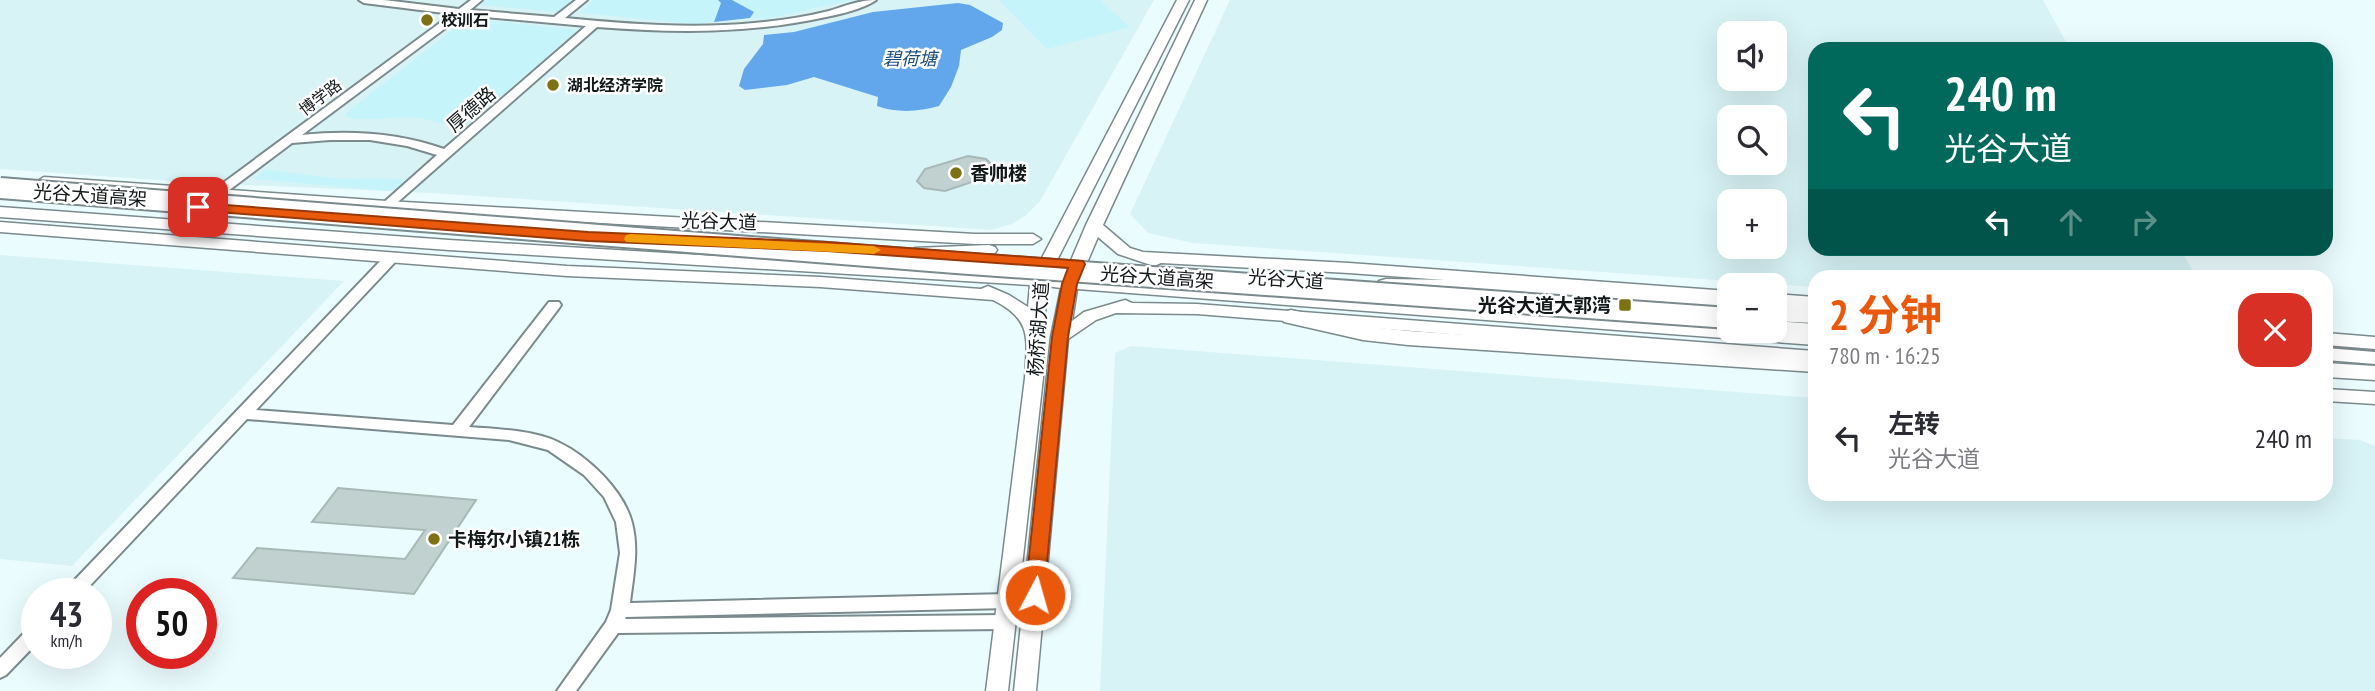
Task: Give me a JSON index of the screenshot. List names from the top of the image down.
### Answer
{
  "streets": {
    "highway": ["光谷大道高架"],
    "main road": ["光谷大道", "杨桥湖大道"],
    "street": ["博学路", "厚德路"]
  },
  "crossings": [
    ["博学路", "光谷大道"],
    ["厚德路", "光谷大道"],
    ["光谷大道高架", "光谷大道"],
    ["光谷大道", "杨桥湖大道"]
  ],
  "water": ["碧荷塘"],
  "places": {
    "other": [
      "校训石",
      "湖北经济学院",
      "香帅楼",
      "卡梅尔小镇21栋"
    ],
    "transit": ["光谷大道大郭湾"]
  },
  "page": {
    "map_buttons": ["+", "−"],
    "turn": ["240 m", "光谷大道"],
    "heading": ["2 分钟", "780 m · 16:25"],
    "list": [
      {
        "name": "左转",
        "note": "光谷大道",
        "value": "240 m"
      }
    ],
    "speed": "43 km/h",
    "limit": "50"
  }
}
